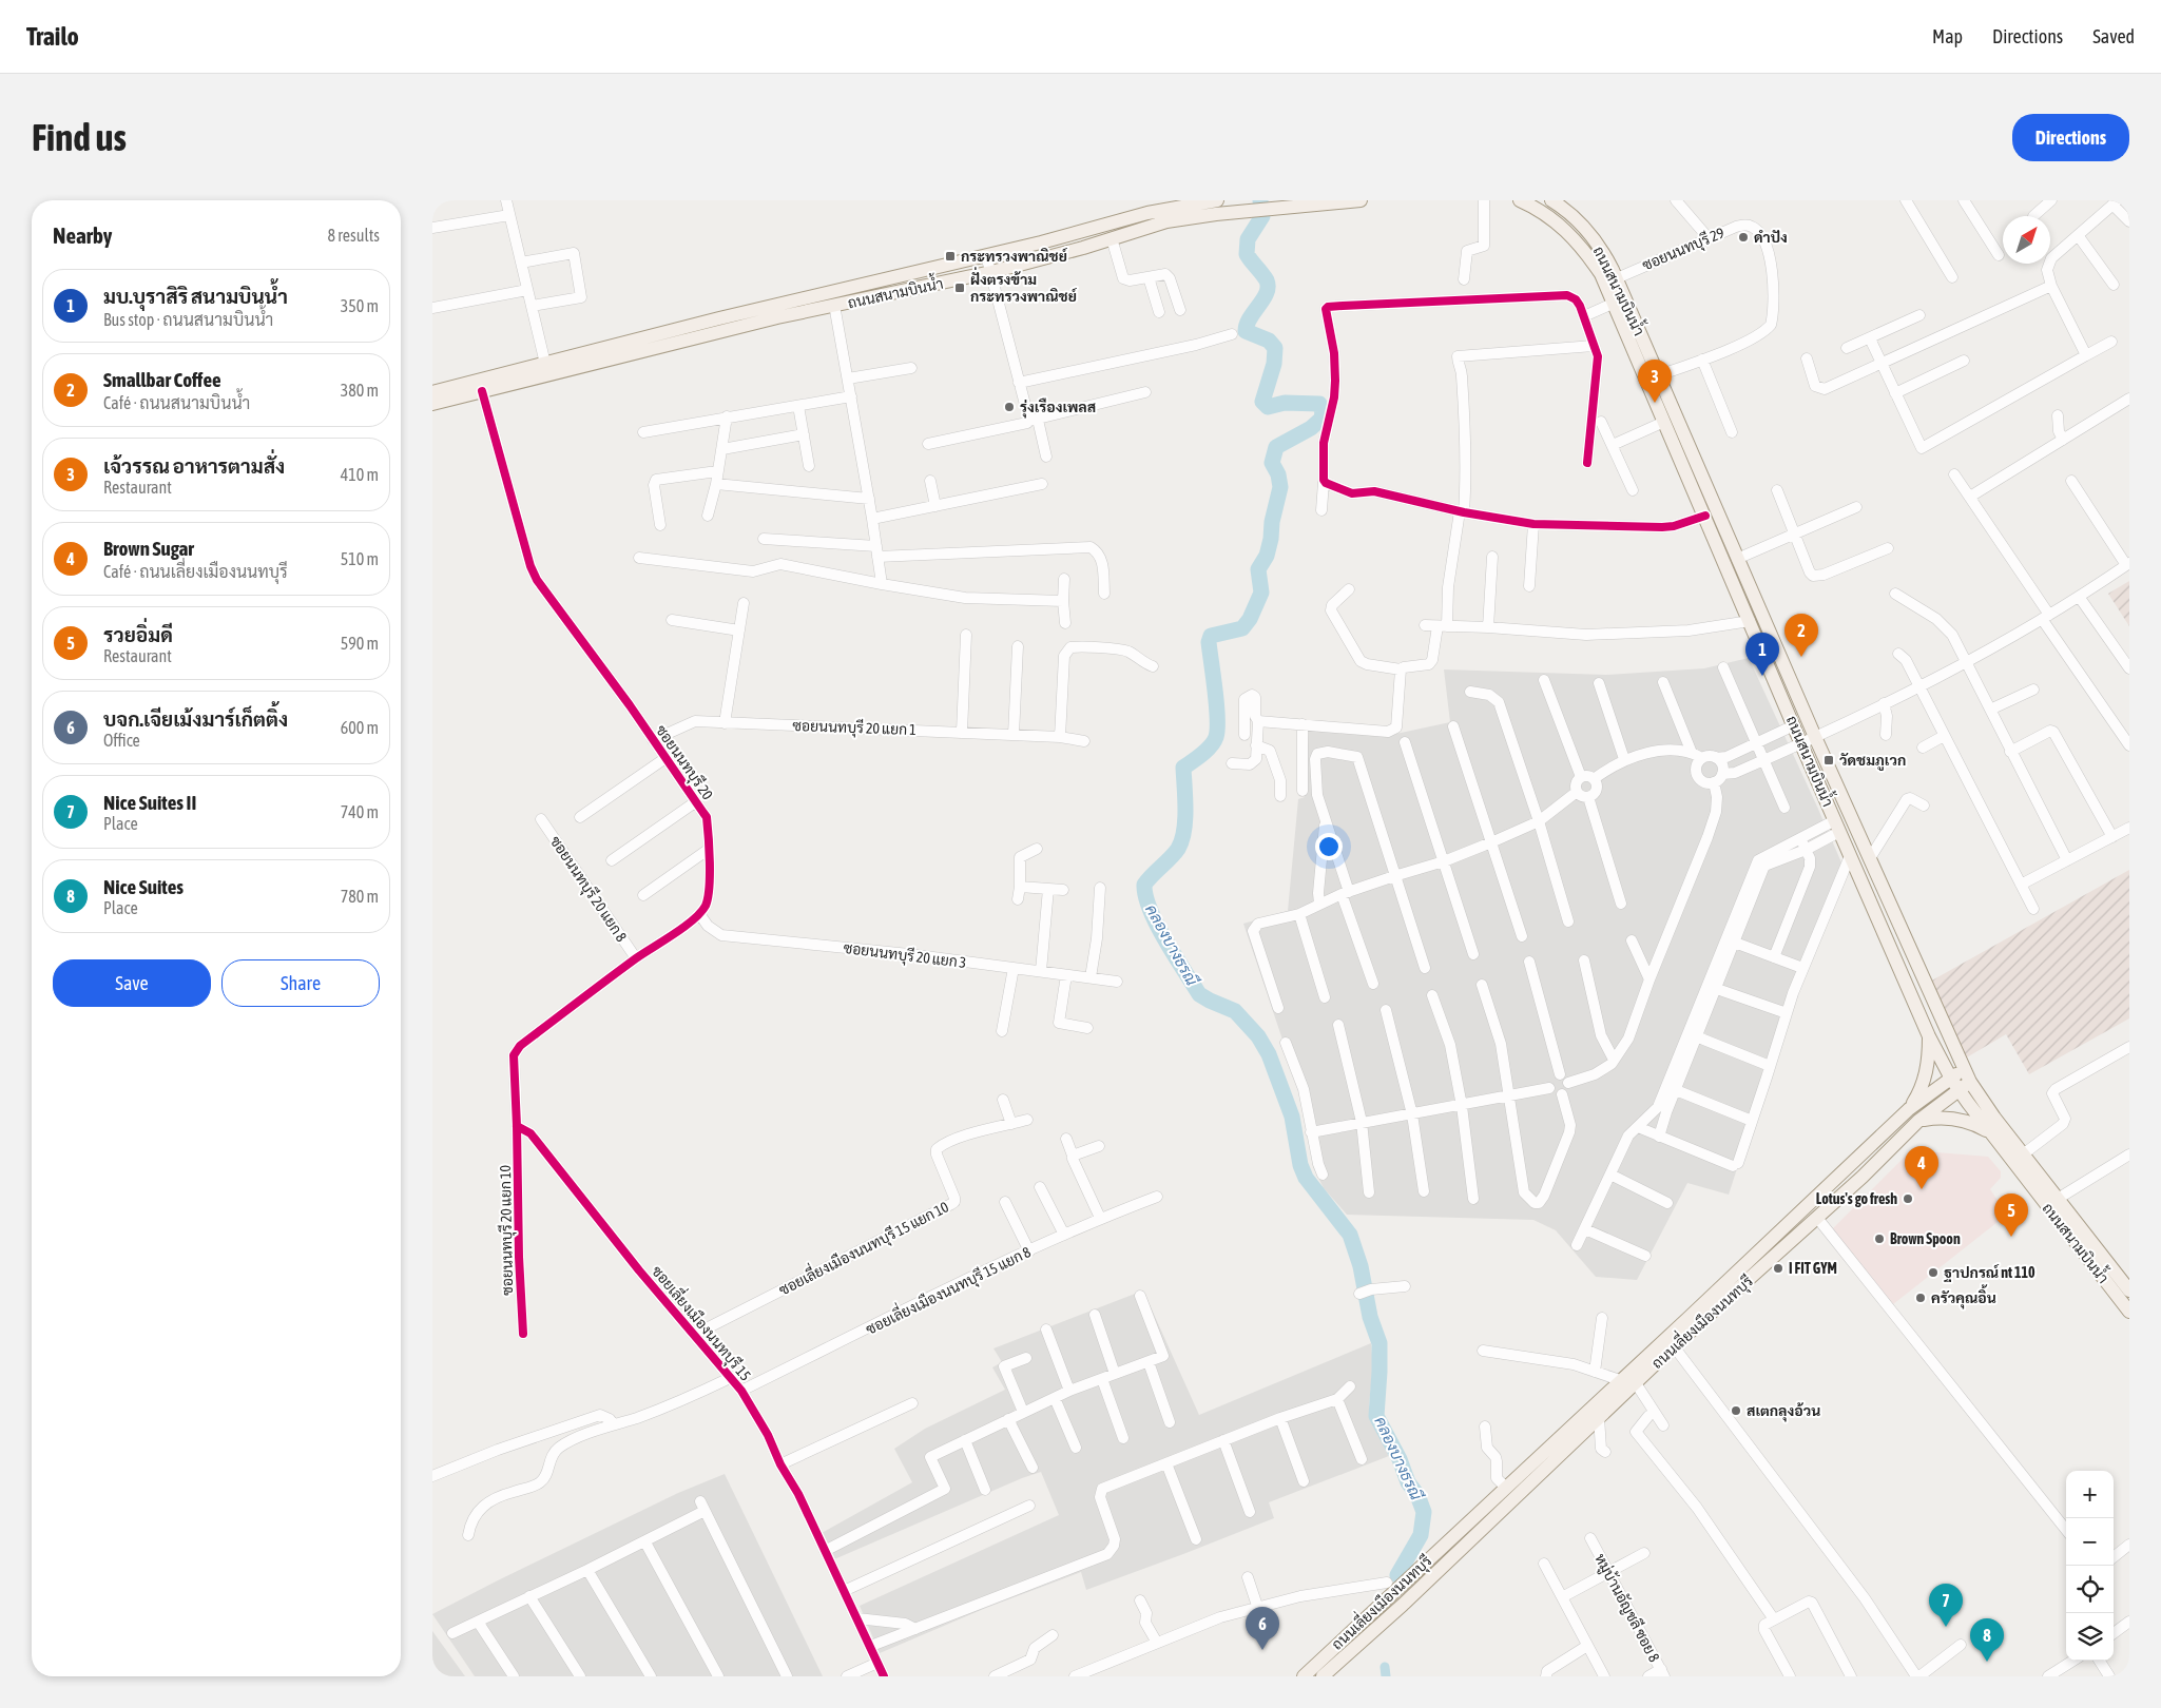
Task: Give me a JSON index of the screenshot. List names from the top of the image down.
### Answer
{
  "streets": {
    "main road": ["ถนนสนามบินน้ำ", "ถนนเลี่ยงเมืองนนทบุรี"],
    "street": [
      "ซอยนนทบุรี 29",
      "ซอยนนทบุรี 20 แยก 1",
      "ซอยนนทบุรี 20",
      "ซอยนนทบุรี 20 แยก 8",
      "ซอยนนทบุรี 20 แยก 3",
      "ซอยนนทบุรี 20 แยก 10",
      "ซอยเลี่ยงเมืองนนทบุรี 15 แยก 10",
      "ซอยเลี่ยงเมืองนนทบุรี 15 แยก 8",
      "ซอยเลี่ยงเมืองนนทบุรี 15",
      "หมู่บ้านอัญชลี ซอย 8"
    ]
  },
  "crossings": [
    ["ซอยนนทบุรี 29", "ถนนสนามบินน้ำ"],
    ["ถนนสนามบินน้ำ", "ซอยนนทบุรี 20"],
    ["ถนนสนามบินน้ำ", "ถนนเลี่ยงเมืองนนทบุรี"],
    ["ซอยนนทบุรี 20 แยก 1", "ซอยนนทบุรี 20"],
    ["ซอยนนทบุรี 20", "ซอยนนทบุรี 20 แยก 3"],
    ["ซอยนนทบุรี 20 แยก 10", "ซอยเลี่ยงเมืองนนทบุรี 15"],
    ["ซอยเลี่ยงเมืองนนทบุรี 15 แยก 10", "ซอยเลี่ยงเมืองนนทบุรี 15"],
    ["ซอยเลี่ยงเมืองนนทบุรี 15 แยก 8", "ซอยเลี่ยงเมืองนนทบุรี 15"]
  ],
  "water": ["คลองบางธรณี"],
  "places": {
    "other": [
      "ดำปัง",
      "รุ่งเรืองเพลส",
      "Lotus's go fresh",
      "Brown Spoon",
      "I FIT GYM",
      "ฐาปกรณ์ nt 110",
      "ครัวคุณอิ้น",
      "สเตกลุงอ้วน"
    ],
    "transit": ["กระทรวงพาณิชย์", "ฝั่งตรงข้าม กระทรวงพาณิชย์", "วัดชมภูเวก"]
  },
  "north": "top right",
  "page": {
    "header": "Trailo",
    "nav": ["Map", "Directions", "Saved"],
    "buttons": [
      "Directions",
      ["Save", "Share"]
    ],
    "title": "Find us",
    "heading": ["Nearby", "8 results"],
    "list": [
      {
        "mark": "1",
        "name": "มบ.บุราสิริ สนามบินน้ำ",
        "note": "Bus stop · ถนนสนามบินน้ำ",
        "value": "350 m"
      },
      {
        "mark": "2",
        "name": "Smallbar Coffee",
        "note": "Café · ถนนสนามบินน้ำ",
        "value": "380 m"
      },
      {
        "mark": "3",
        "name": "เจ้วรรณ อาหารตามสั่ง",
        "note": "Restaurant",
        "value": "410 m"
      },
      {
        "mark": "4",
        "name": "Brown Sugar",
        "note": "Café · ถนนเลี่ยงเมืองนนทบุรี",
        "value": "510 m"
      },
      {
        "mark": "5",
        "name": "รวยอิ่มดี",
        "note": "Restaurant",
        "value": "590 m"
      },
      {
        "mark": "6",
        "name": "บจก.เจียเม้งมาร์เก็ตติ้ง",
        "note": "Office",
        "value": "600 m"
      },
      {
        "mark": "7",
        "name": "Nice Suites II",
        "note": "Place",
        "value": "740 m"
      },
      {
        "mark": "8",
        "name": "Nice Suites",
        "note": "Place",
        "value": "780 m"
      }
    ],
    "pins": [
      "3",
      "2",
      "1",
      "4",
      "5",
      "7",
      "6",
      "8"
    ],
    "map_buttons": ["+", "−"]
  }
}
